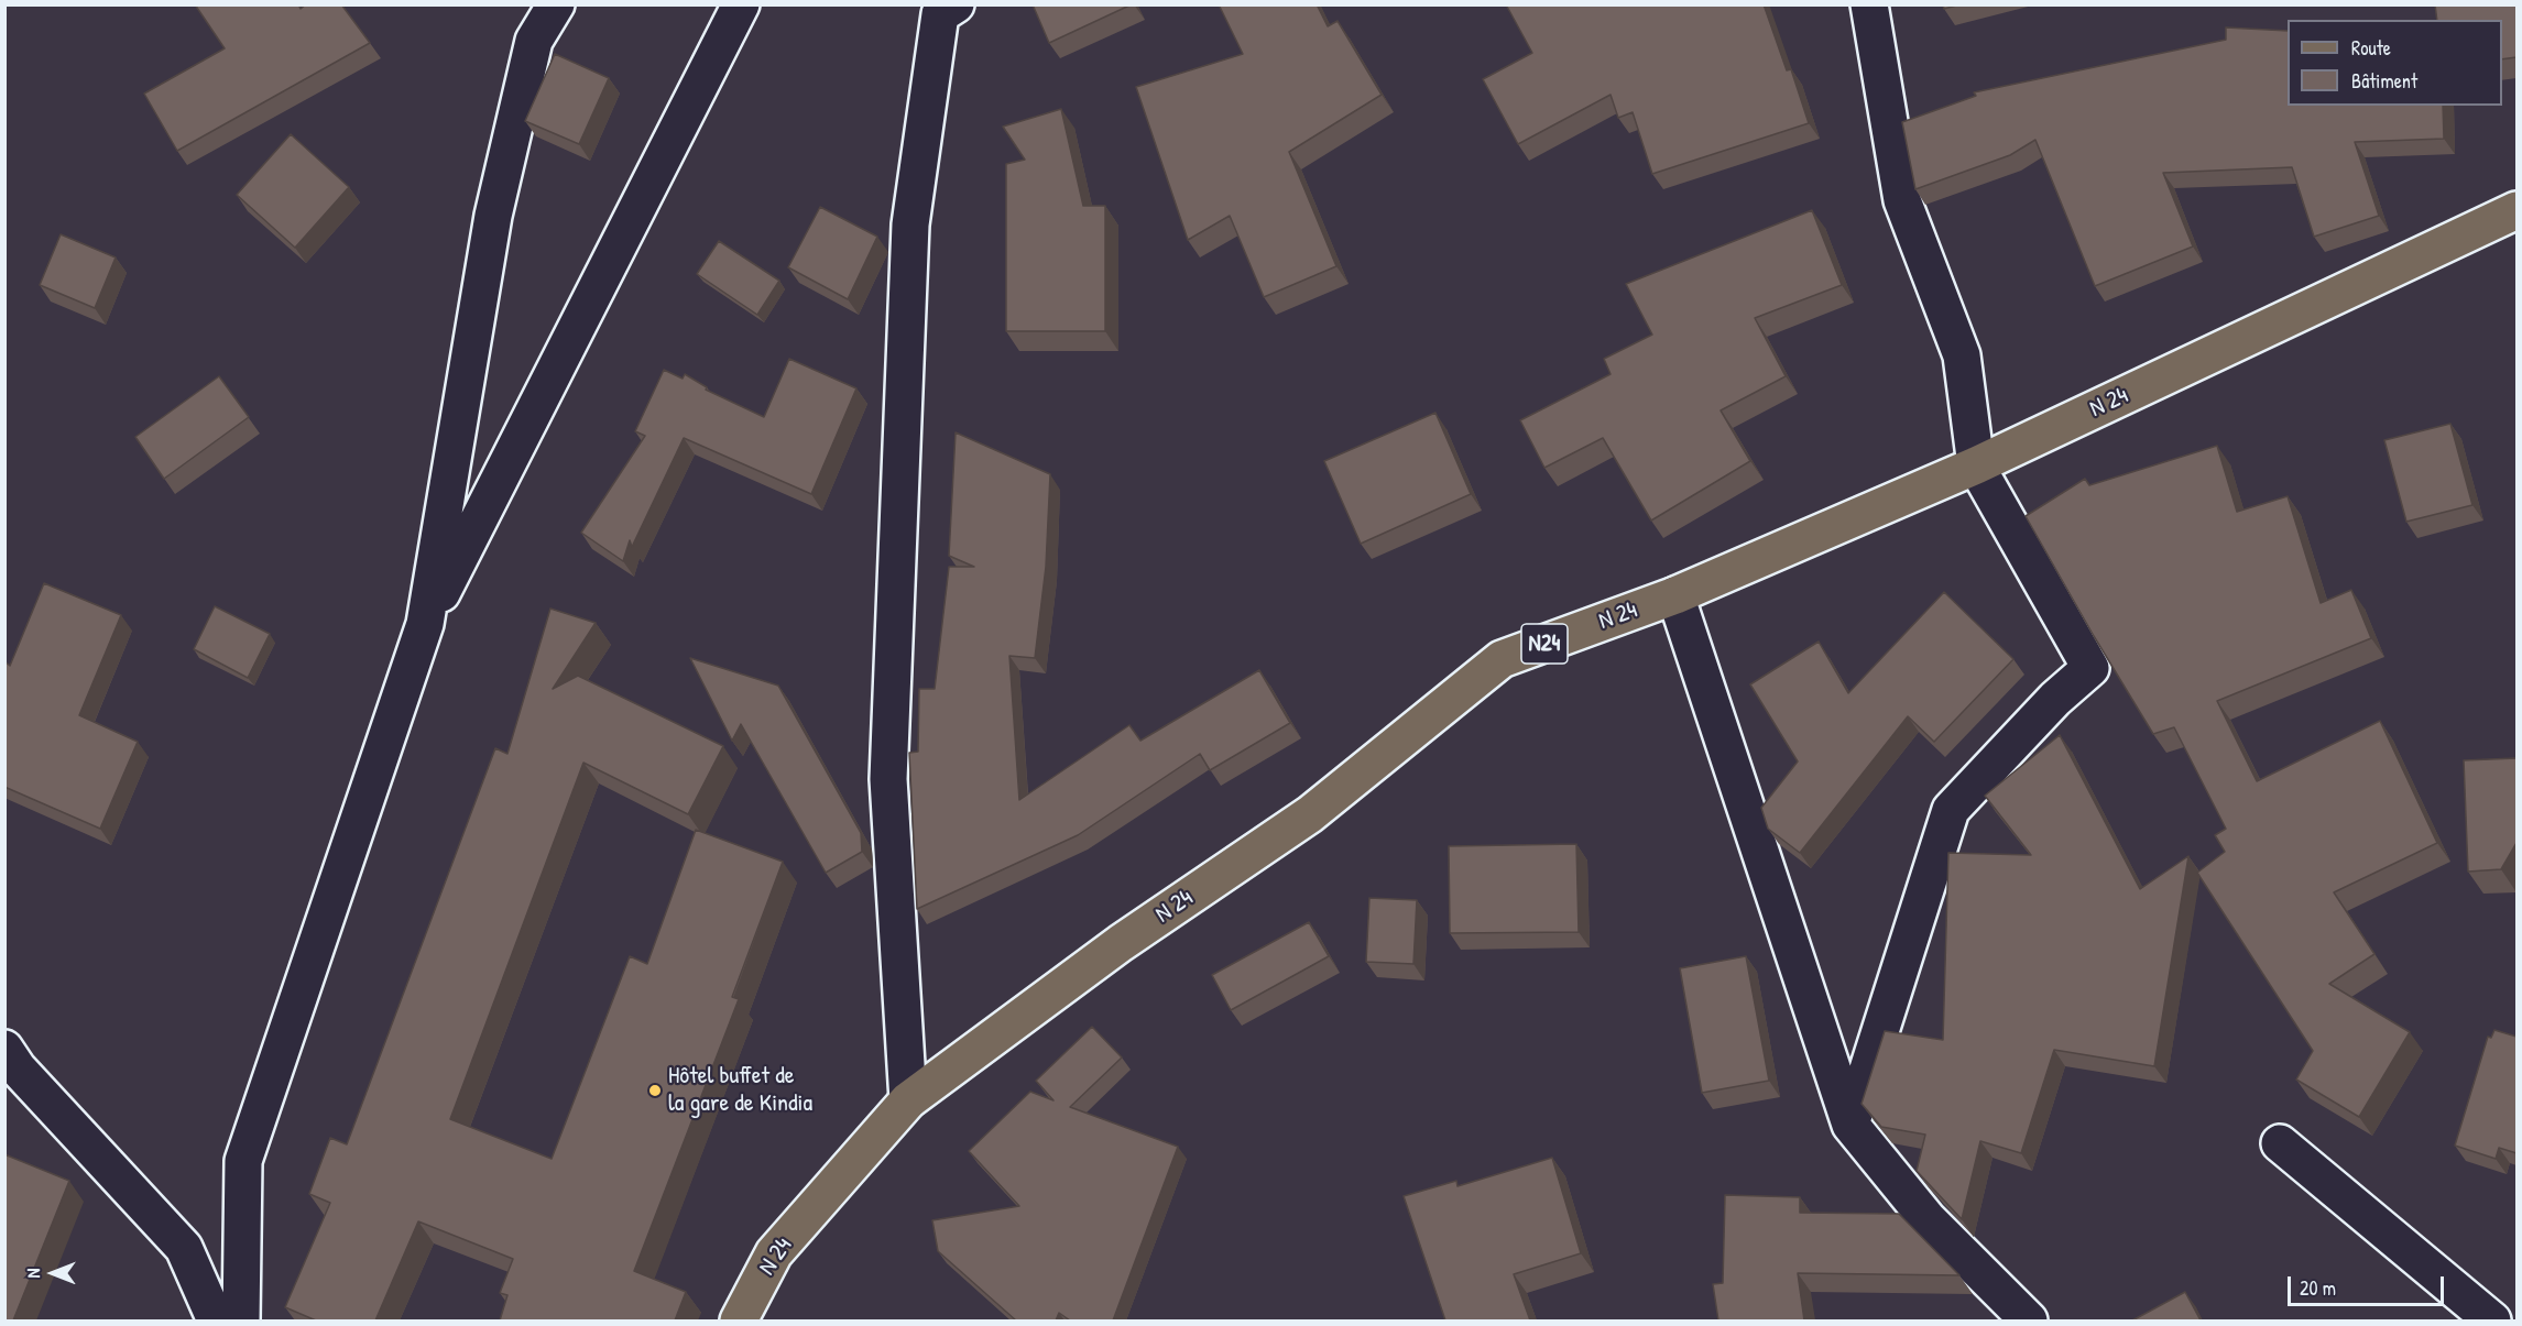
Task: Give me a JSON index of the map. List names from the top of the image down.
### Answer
{
  "streets": {
    "main road": ["N 24", "N24"]
  },
  "places": ["Hôtel buffet de la gare de Kindia"],
  "legend": ["Route", "Bâtiment"],
  "scale_bar": "20 m",
  "north": "left"
}
